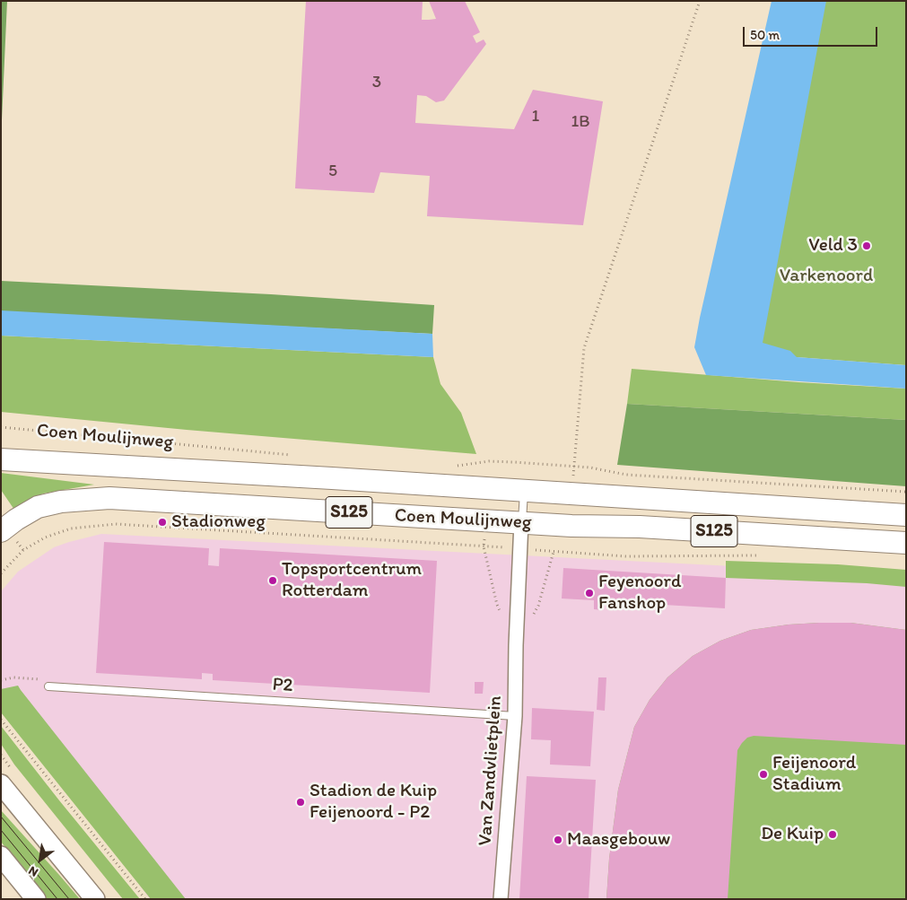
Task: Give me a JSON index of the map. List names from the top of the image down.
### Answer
{
  "streets": {
    "main road": ["Coen Moulijnweg", "S125"],
    "street": ["Van Zandvlietplein"],
    "lane": ["P2"]
  },
  "crossings": [
    ["Coen Moulijnweg", "Van Zandvlietplein"],
    ["P2", "Van Zandvlietplein"]
  ],
  "parks": ["Varkenoord"],
  "places": [
    "Veld 3",
    "Stadionweg",
    "Topsportcentrum Rotterdam",
    "Feyenoord Fanshop",
    "Feijenoord Stadium",
    "Stadion de Kuip Feijenoord - P2",
    "De Kuip",
    "Maasgebouw"
  ],
  "house_numbers": [
    "3",
    "1",
    "1B",
    "5"
  ],
  "scale_bar": "50 m",
  "north": "bottom left"
}
